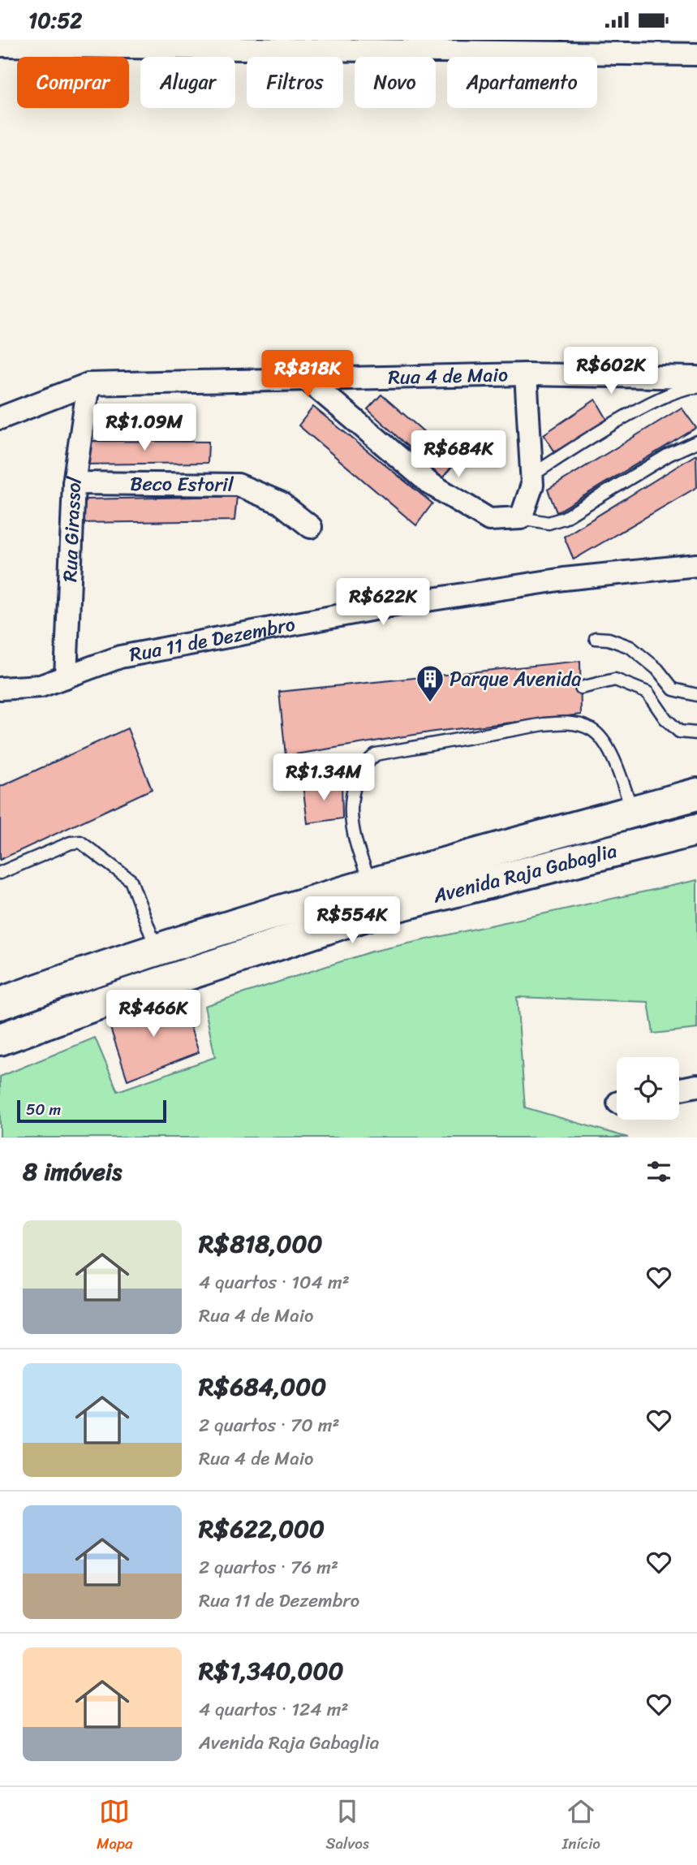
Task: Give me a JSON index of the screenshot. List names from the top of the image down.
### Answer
{
  "streets": {
    "main road": ["Avenida Raja Gabaglia"],
    "street": [
      "Rua 4 de Maio",
      "Beco Estoril",
      "Rua Girassol",
      "Rua 11 de Dezembro"
    ]
  },
  "crossings": [
    ["Rua 4 de Maio", "Rua Girassol"],
    ["Beco Estoril", "Rua Girassol"],
    ["Rua Girassol", "Rua 11 de Dezembro"]
  ],
  "places": {
    "building": ["Parque Avenida"]
  },
  "scale_bar": "50 m",
  "page": {
    "status": "10:52",
    "chip": [
      "Comprar",
      "Alugar",
      "Filtros",
      "Novo",
      "Apartamento"
    ],
    "price": [
      "R$602K",
      "R$818K",
      "R$1.09M",
      "R$684K",
      "R$622K",
      "R$1.34M",
      "R$554K",
      "R$466K"
    ],
    "scale": "50 m",
    "heading": "8 imóveis",
    "list": [
      {
        "name": "R$818,000",
        "note": "4 quartos · 104 m² · Rua 4 de Maio"
      },
      {
        "name": "R$684,000",
        "note": "2 quartos · 70 m² · Rua 4 de Maio"
      },
      {
        "name": "R$622,000",
        "note": "2 quartos · 76 m² · Rua 11 de Dezembro"
      },
      {
        "name": "R$1,340,000",
        "note": "4 quartos · 124 m² · Avenida Raja Gabaglia"
      }
    ],
    "tabs": ["Mapa", "Salvos", "Início"]
  }
}
